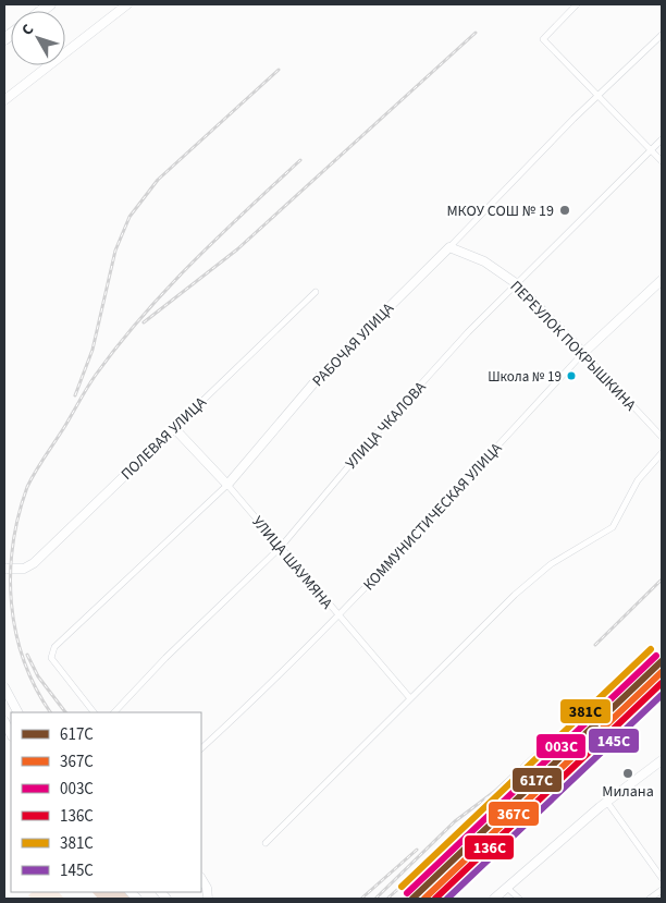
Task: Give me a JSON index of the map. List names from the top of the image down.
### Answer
{
  "streets": {
    "street": [
      "РАБОЧАЯ УЛИЦА",
      "ПЕРЕУЛОК ПОКРЫШКИНА",
      "УЛИЦА ЧКАЛОВА",
      "ПОЛЕВАЯ УЛИЦА",
      "КОММУНИСТИЧЕСКАЯ УЛИЦА",
      "УЛИЦА ШАУМЯНА"
    ]
  },
  "crossings": [
    ["РАБОЧАЯ УЛИЦА", "ПЕРЕУЛОК ПОКРЫШКИНА"],
    ["РАБОЧАЯ УЛИЦА", "УЛИЦА ШАУМЯНА"],
    ["ПЕРЕУЛОК ПОКРЫШКИНА", "УЛИЦА ЧКАЛОВА"],
    ["ПЕРЕУЛОК ПОКРЫШКИНА", "КОММУНИСТИЧЕСКАЯ УЛИЦА"],
    ["УЛИЦА ЧКАЛОВА", "УЛИЦА ШАУМЯНА"],
    ["ПОЛЕВАЯ УЛИЦА", "УЛИЦА ШАУМЯНА"],
    ["КОММУНИСТИЧЕСКАЯ УЛИЦА", "УЛИЦА ШАУМЯНА"]
  ],
  "places": ["МКОУ СОШ № 19", "Школа № 19", "Милана"],
  "lines": [
    "transit line 381С",
    "transit line 003С",
    "transit line 617C",
    "transit line 367С",
    "transit line 136С",
    "transit line 145С"
  ],
  "legend": [
    "617C",
    "367С",
    "003С",
    "136С",
    "381С",
    "145С"
  ],
  "north": "top left"
}
